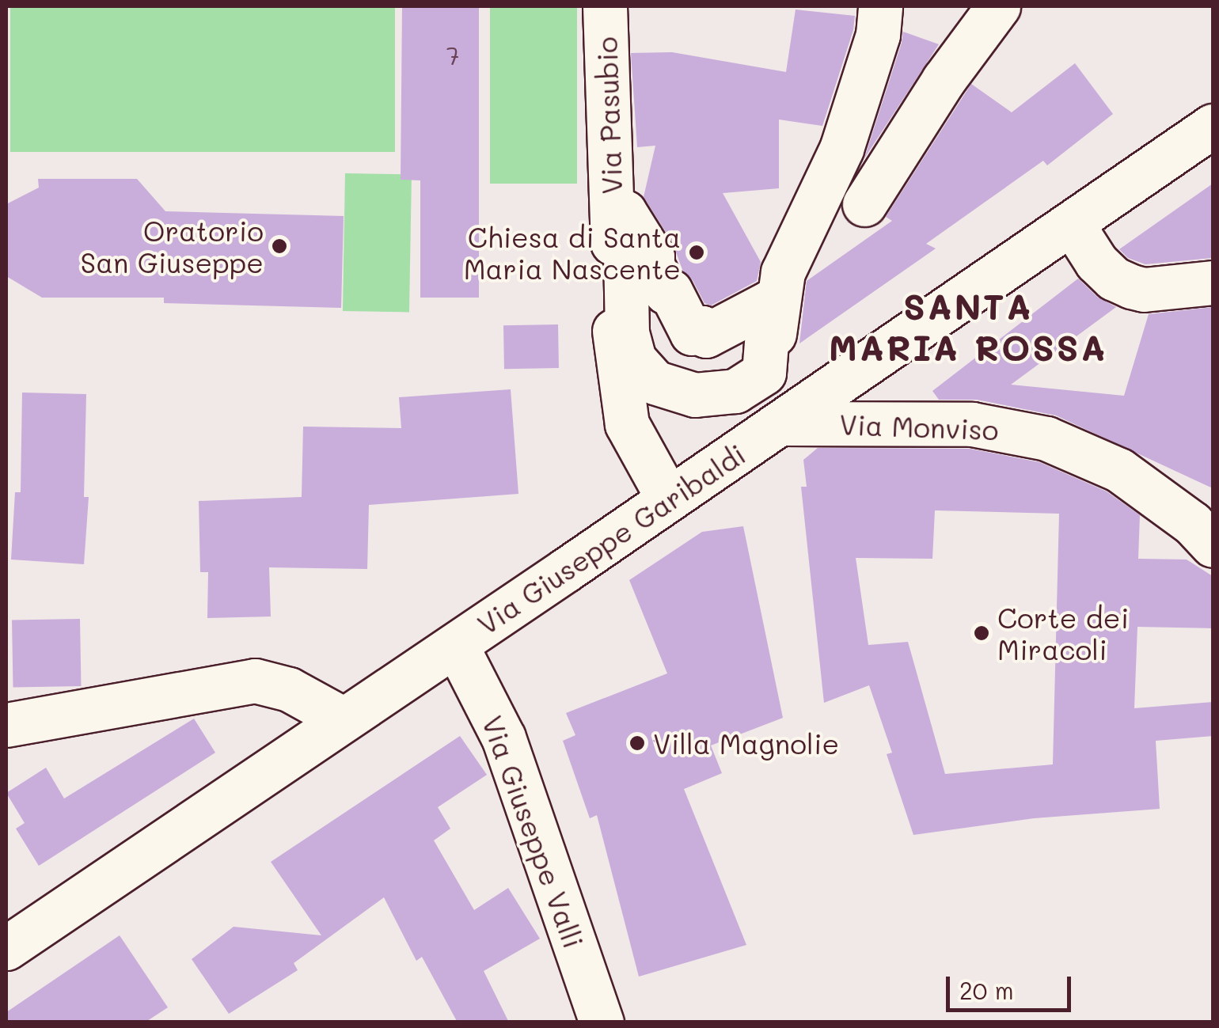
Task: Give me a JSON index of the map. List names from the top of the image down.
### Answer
{
  "streets": {
    "street": [
      "Via Pasubio",
      "Via Monviso",
      "Via Giuseppe Garibaldi",
      "Via Giuseppe Valli"
    ]
  },
  "crossings": [
    ["Via Pasubio", "Via Giuseppe Garibaldi"],
    ["Via Monviso", "Via Giuseppe Garibaldi"],
    ["Via Giuseppe Garibaldi", "Via Giuseppe Valli"]
  ],
  "districts": ["SANTA MARIA ROSSA"],
  "places": [
    "Oratorio San Giuseppe",
    "Chiesa di Santa Maria Nascente",
    "Corte dei Miracoli",
    "Villa Magnolie"
  ],
  "house_numbers": ["7"],
  "scale_bar": "20 m"
}
